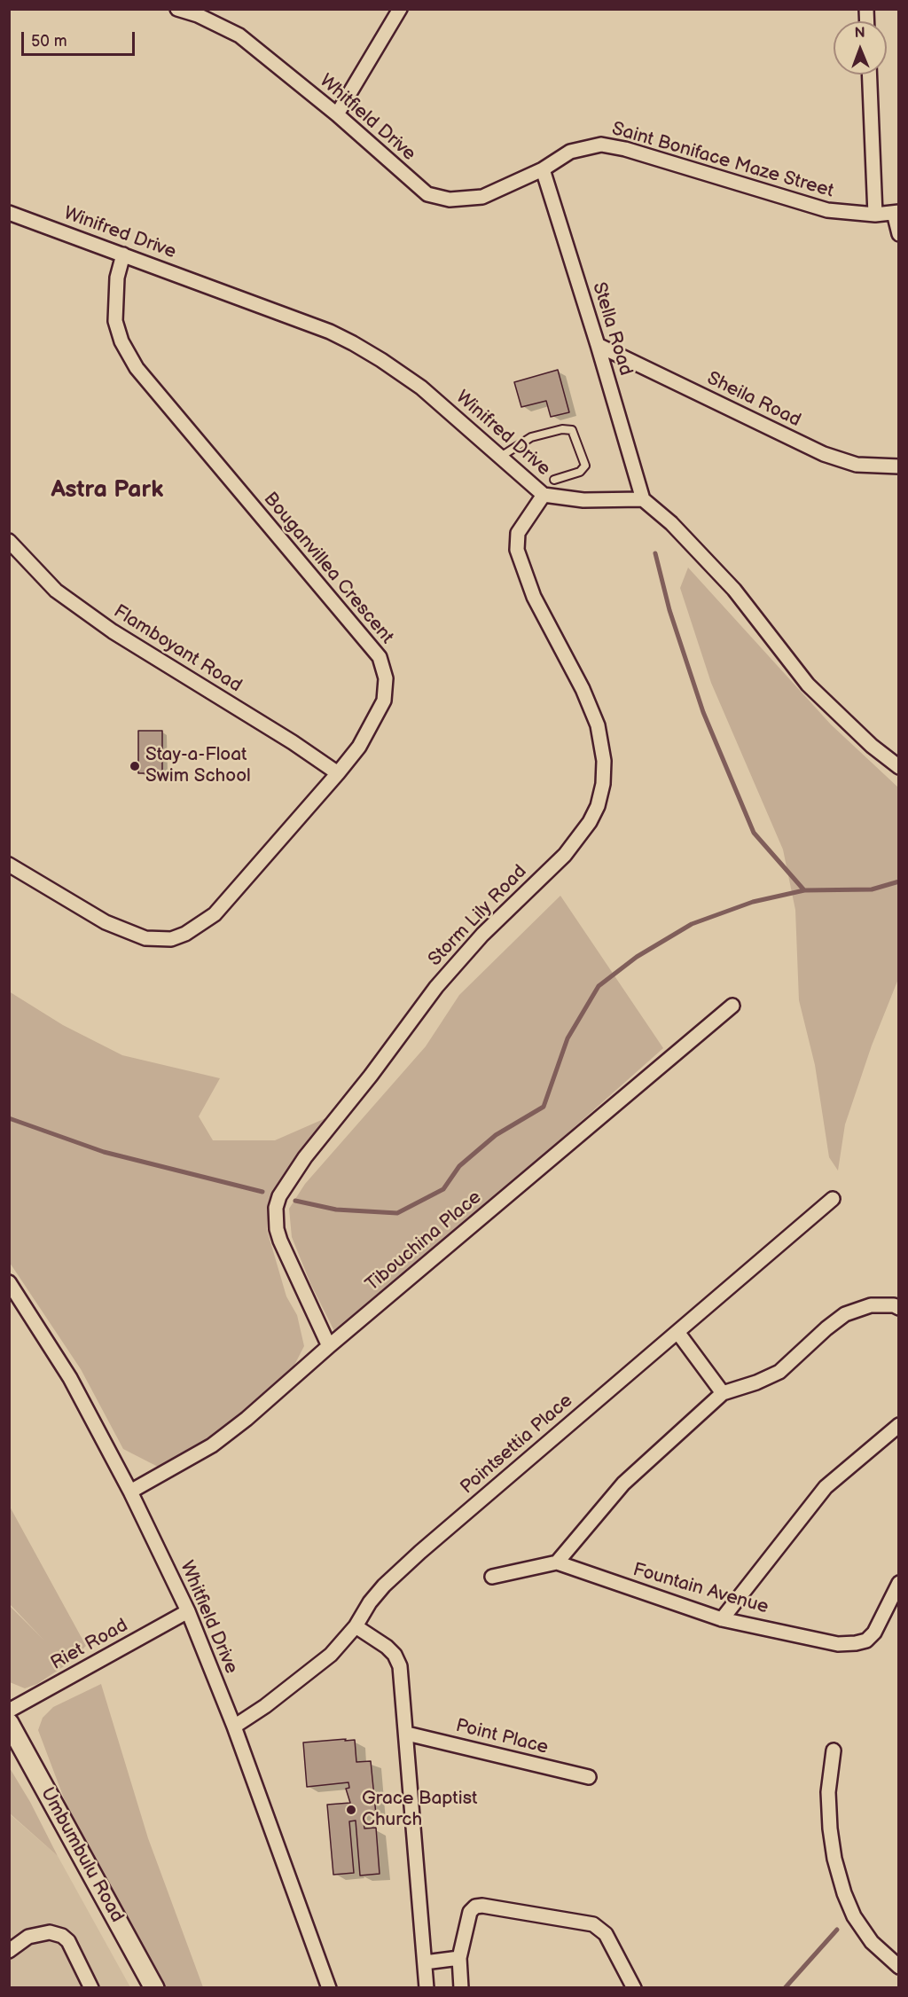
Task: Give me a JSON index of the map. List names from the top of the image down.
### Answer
{
  "streets": {
    "main road": ["Umbumbulu Road"],
    "street": [
      "Whitfield Drive",
      "Saint Boniface Maze Street",
      "Winifred Drive",
      "Stella Road",
      "Sheila Road",
      "Bouganvillea Crescent",
      "Flamboyant Road",
      "Storm Lily Road",
      "Tibouchina Place",
      "Pointsettia Place",
      "Fountain Avenue",
      "Riet Road",
      "Point Place"
    ]
  },
  "crossings": [
    ["Whitfield Drive", "Saint Boniface Maze Street"],
    ["Whitfield Drive", "Stella Road"],
    ["Whitfield Drive", "Tibouchina Place"],
    ["Whitfield Drive", "Pointsettia Place"],
    ["Whitfield Drive", "Riet Road"],
    ["Saint Boniface Maze Street", "Stella Road"],
    ["Winifred Drive", "Stella Road"],
    ["Winifred Drive", "Bouganvillea Crescent"],
    ["Winifred Drive", "Storm Lily Road"],
    ["Stella Road", "Sheila Road"],
    ["Bouganvillea Crescent", "Flamboyant Road"],
    ["Storm Lily Road", "Tibouchina Place"]
  ],
  "districts": ["Astra Park"],
  "places": ["Stay-a-Float Swim School", "Grace Baptist Church"],
  "scale_bar": "50 m",
  "north": "top"
}
